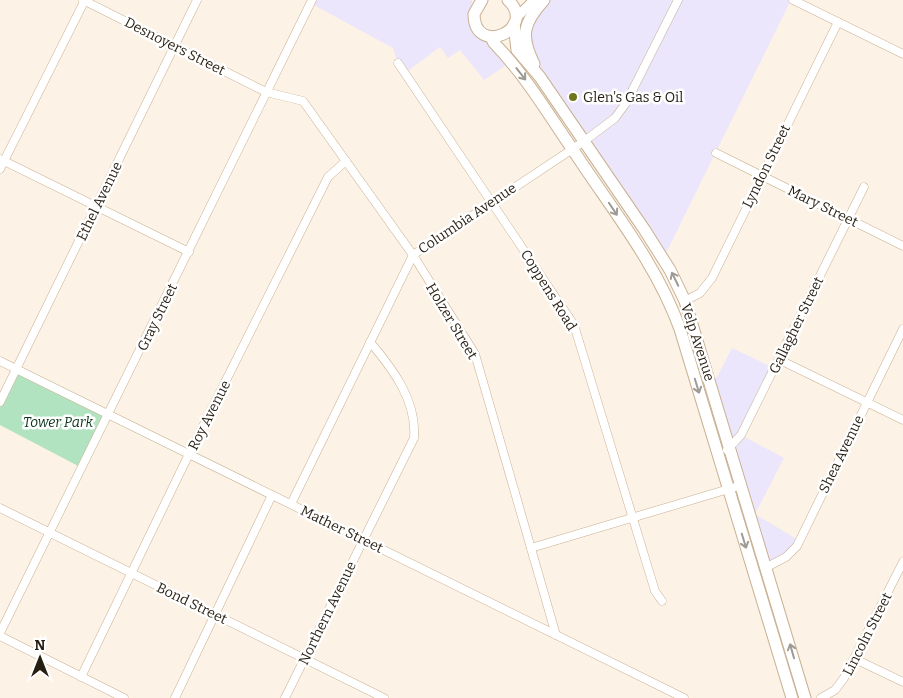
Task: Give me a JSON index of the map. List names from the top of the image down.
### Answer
{
  "streets": {
    "main road": ["Velp Avenue"],
    "street": [
      "Desnoyers Street",
      "Lyndon Street",
      "Ethel Avenue",
      "Mary Street",
      "Columbia Avenue",
      "Coppens Road",
      "Gray Street",
      "Holzer Street",
      "Gallagher Street",
      "Roy Avenue",
      "Shea Avenue",
      "Mather Street",
      "Bond Street",
      "Northern Avenue",
      "Lincoln Street"
    ]
  },
  "crossings": [
    ["Desnoyers Street", "Ethel Avenue"],
    ["Desnoyers Street", "Gray Street"],
    ["Desnoyers Street", "Holzer Street"],
    ["Lyndon Street", "Mary Street"],
    ["Lyndon Street", "Velp Avenue"],
    ["Ethel Avenue", "Mather Street"],
    ["Mary Street", "Gallagher Street"],
    ["Columbia Avenue", "Coppens Road"],
    ["Columbia Avenue", "Holzer Street"],
    ["Columbia Avenue", "Velp Avenue"],
    ["Columbia Avenue", "Mather Street"],
    ["Columbia Avenue", "Northern Avenue"],
    ["Gray Street", "Holzer Street"],
    ["Gray Street", "Mather Street"],
    ["Gray Street", "Bond Street"],
    ["Holzer Street", "Roy Avenue"],
    ["Holzer Street", "Mather Street"],
    ["Gallagher Street", "Velp Avenue"],
    ["Velp Avenue", "Shea Avenue"],
    ["Roy Avenue", "Mather Street"],
    ["Roy Avenue", "Bond Street"],
    ["Mather Street", "Northern Avenue"],
    ["Bond Street", "Northern Avenue"]
  ],
  "parks": ["Tower Park"],
  "places": ["Glen's Gas & Oil"],
  "north": "top"
}
